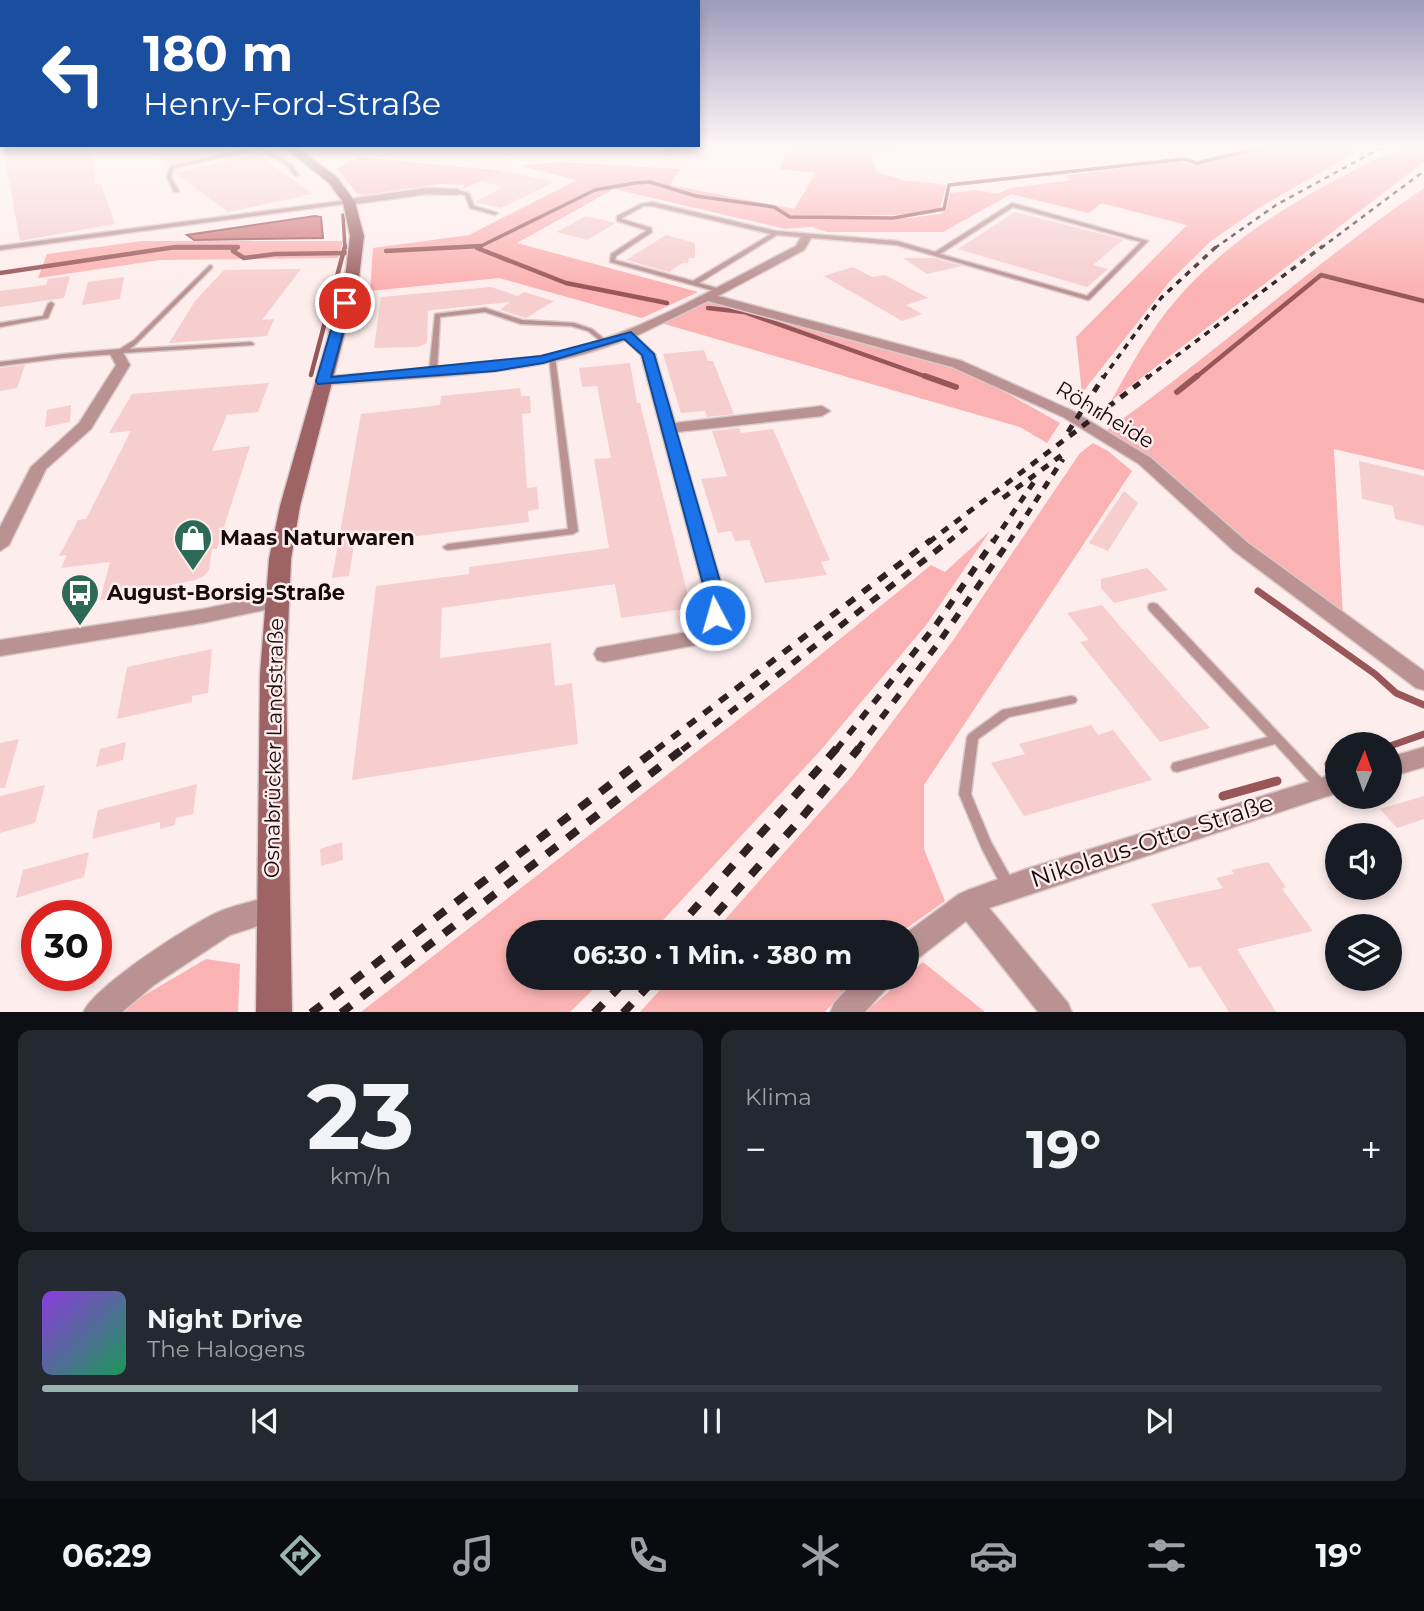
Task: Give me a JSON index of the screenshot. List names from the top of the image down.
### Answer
{
  "streets": {
    "street": ["Röhrheide", "Osnabrücker Landstraße", "Nikolaus-Otto-Straße"]
  },
  "places": {
    "shop": ["Maas Naturwaren"],
    "bus stop": ["August-Borsig-Straße"]
  },
  "north": "top",
  "page": {
    "turn": ["180 m", "Henry-Ford-Straße"],
    "limit": "30",
    "trip": "06:30 · 1 Min. · 380 m",
    "tile": [
      ["23", "km/h"],
      "Klima"
    ],
    "heat": ["−", "19°", "+"],
    "song": ["Night Drive", "The Halogens"],
    "tabs": ["06:29", "19°"]
  }
}
